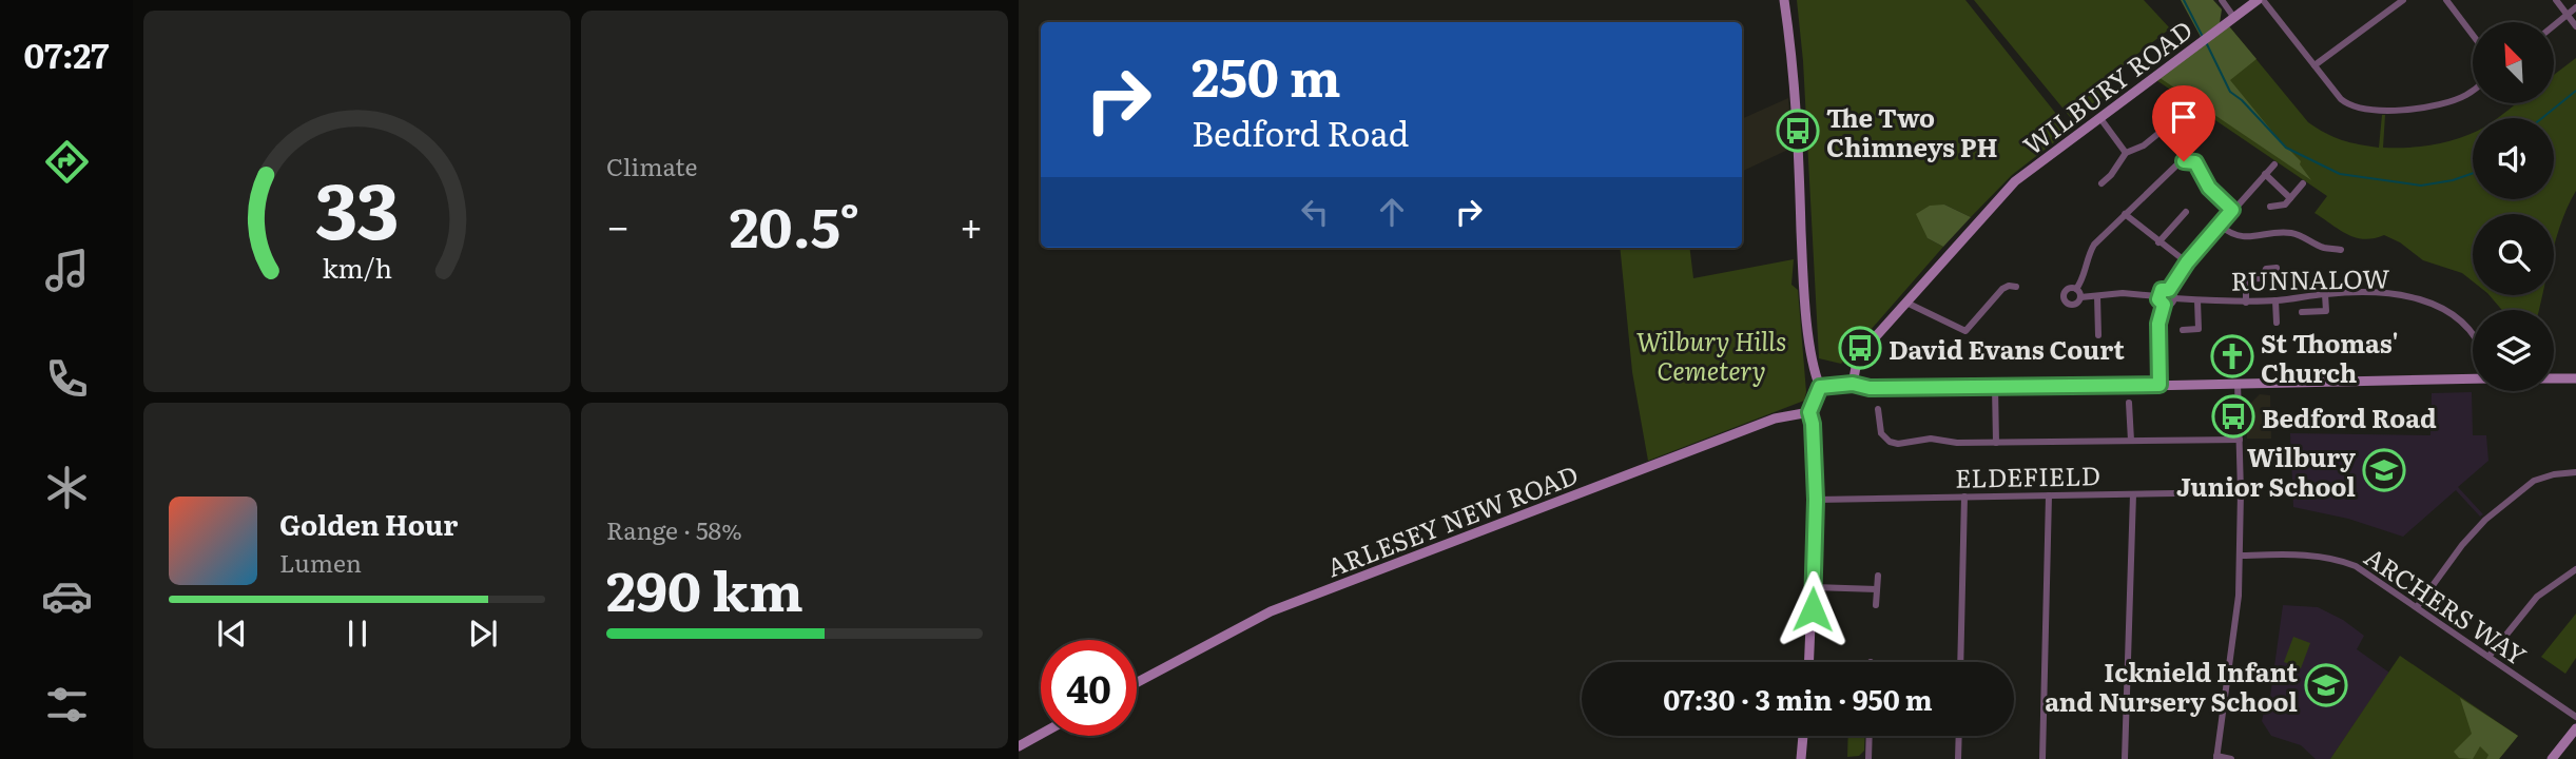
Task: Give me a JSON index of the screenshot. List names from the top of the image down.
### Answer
{
  "streets": {
    "street": [
      "WILBURY ROAD",
      "RUNNALOW",
      "ELDEFIELD",
      "ARLESEY NEW ROAD",
      "ARCHERS WAY"
    ]
  },
  "parks": ["Wilbury Hills Cemetery"],
  "places": {
    "bus stop": ["The Two Chimneys PH", "David Evans Court", "Bedford Road"],
    "church": ["St Thomas' Church"],
    "school or university": ["Wilbury Junior School", "Icknield Infant and Nursery School"]
  },
  "north": "top left",
  "page": {
    "tabs": "07:27",
    "tile": [
      "Climate",
      ["Range · 58%", "290 km"]
    ],
    "turn": ["250 m", "Bedford Road"],
    "heat": ["−", "20.5°", "+"],
    "song": ["Golden Hour", "Lumen"],
    "limit": "40",
    "trip": "07:30 · 3 min · 950 m",
    "gauge": ["33", "km/h"]
  }
}
